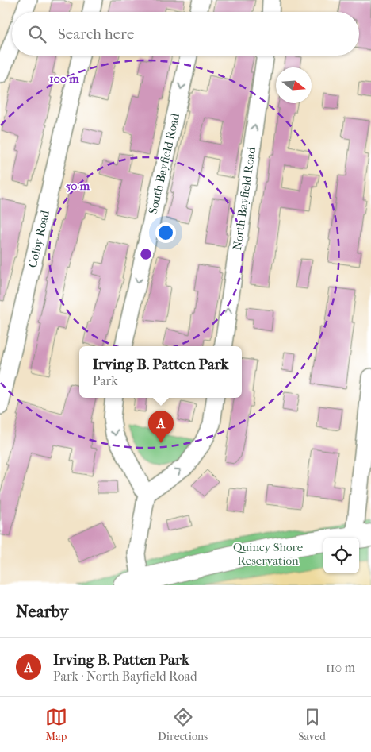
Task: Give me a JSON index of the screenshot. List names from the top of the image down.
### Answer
{
  "streets": {
    "street": ["South Bayfield Road", "North Bayfield Road", "Colby Road"]
  },
  "one_way": ["South Bayfield Road", "North Bayfield Road"],
  "parks": ["Quincy Shore Reservation"],
  "north": "right",
  "page": {
    "search": "Search here",
    "popup": ["Irving B. Patten Park", "Park"],
    "pins": "A",
    "heading": "Nearby",
    "list": [
      {
        "mark": "A",
        "name": "Irving B. Patten Park",
        "note": "Park · North Bayfield Road",
        "value": "110 m"
      }
    ],
    "nav": ["Map", "Directions", "Saved"]
  },
  "rings": ["100 m", "50 m"]
}
